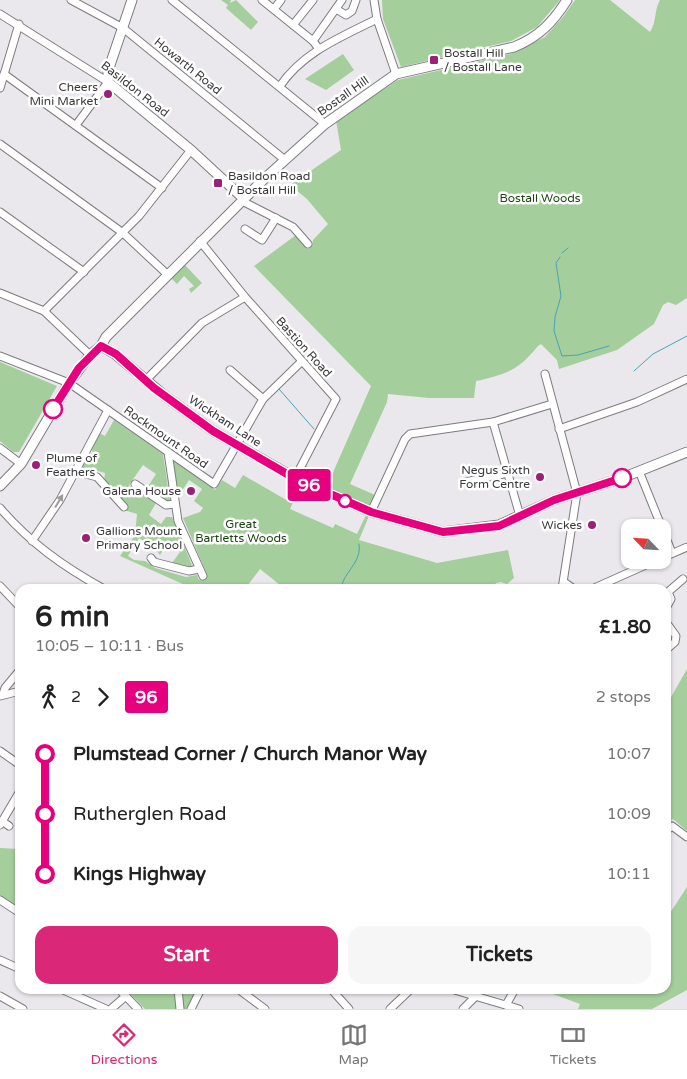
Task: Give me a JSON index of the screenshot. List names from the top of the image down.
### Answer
{
  "streets": {
    "main road": ["Basildon Road", "Bostall Hill", "Wickham Lane"],
    "street": ["Howarth Road", "Bastion Road", "Rockmount Road"]
  },
  "crossings": [
    ["Howarth Road", "Bostall Hill"],
    ["Basildon Road", "Bostall Hill"],
    ["Bostall Hill", "Bastion Road"],
    ["Bostall Hill", "Wickham Lane"],
    ["Bostall Hill", "Rockmount Road"],
    ["Bastion Road", "Wickham Lane"],
    ["Wickham Lane", "Rockmount Road"]
  ],
  "parks": ["Bostall Woods", "Great Bartletts Woods"],
  "places": {
    "transit": ["Bostall Hill / Bostall Lane", "Basildon Road / Bostall Hill"],
    "other": [
      "Cheers Mini Market",
      "Plume of Feathers",
      "Negus Sixth Form Centre",
      "Galena House",
      "Wickes",
      "Gallions Mount Primary School"
    ]
  },
  "lines": ["bus line 96"],
  "north": "top left",
  "page": {
    "on_map": "96",
    "heading": ["6 min", "10:05 – 10:11 · Bus", "£1.80"],
    "legs": ["2", "96", "2 stops"],
    "list": [
      {
        "name": "Plumstead Corner / Church Manor Way",
        "value": "10:07"
      },
      {
        "name": "Rutherglen Road",
        "value": "10:09"
      },
      {
        "name": "Kings Highway",
        "value": "10:11"
      }
    ],
    "buttons": ["Start", "Tickets"],
    "tabs": ["Directions", "Map", "Tickets"]
  }
}
